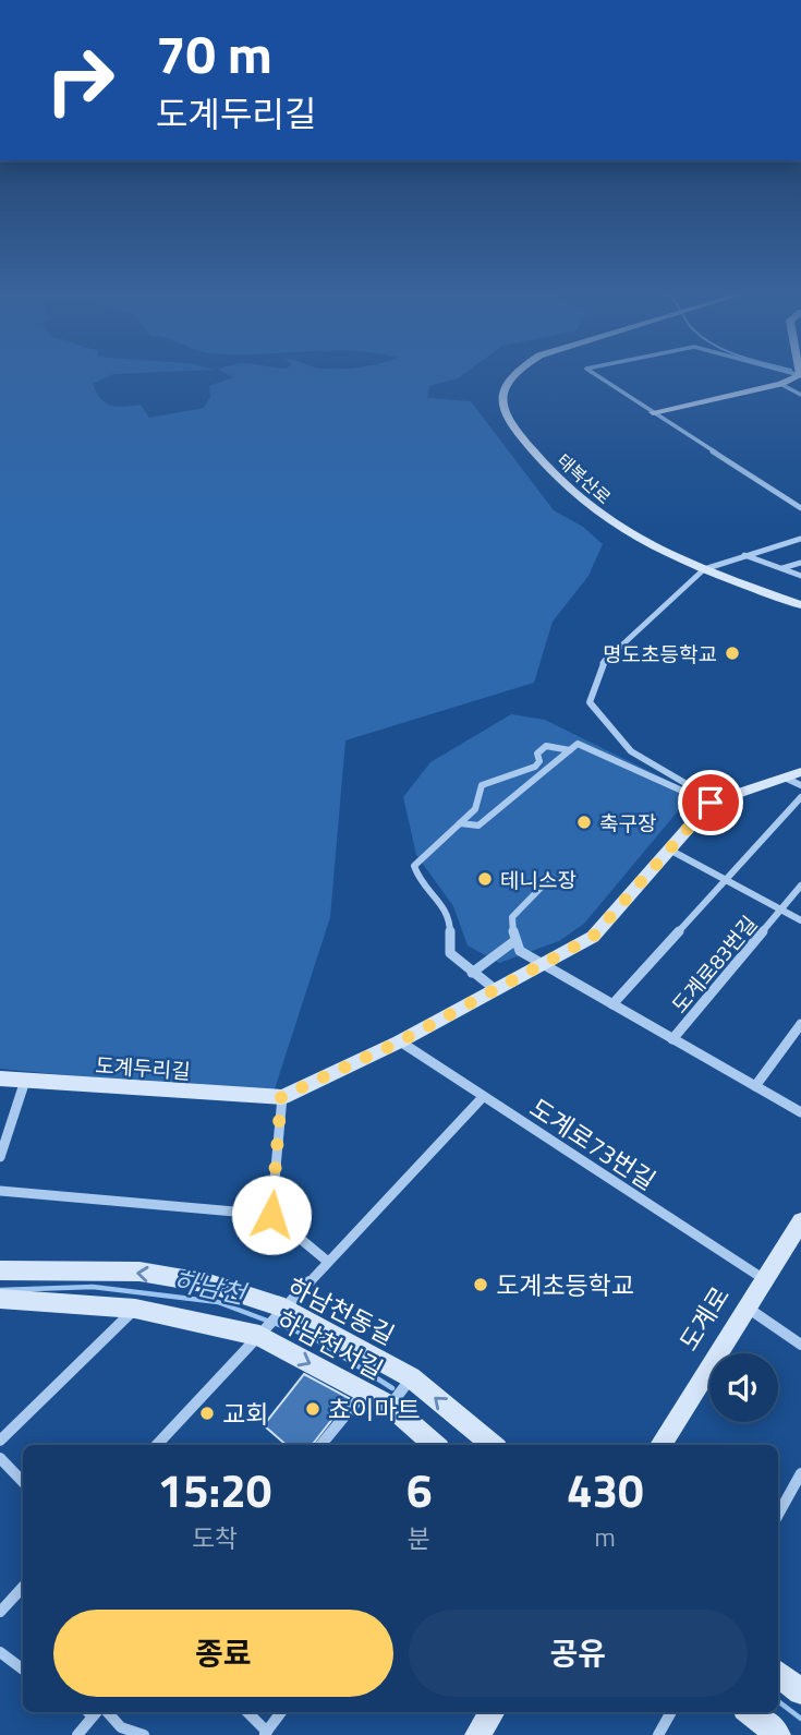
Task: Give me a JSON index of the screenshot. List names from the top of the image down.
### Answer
{
  "streets": {
    "street": [
      "태복산로",
      "도계로83번길",
      "도계두리길",
      "도계로73번길",
      "하남천동길",
      "도계로",
      "하남천서길"
    ]
  },
  "crossings": [
    ["도계로83번길", "도계두리길"],
    ["도계두리길", "도계로73번길"],
    ["도계로73번길", "도계로"]
  ],
  "water": ["하남천"],
  "places": [
    "명도초등학교",
    "축구장",
    "테니스장",
    "도계초등학교",
    "쵸이마트",
    "교회"
  ],
  "page": {
    "turn": ["70 m", "도계두리길"],
    "eta": [
      "15:20",
      "도착",
      "6",
      "분",
      "430",
      "m"
    ],
    "buttons": ["종료", "공유"]
  }
}
